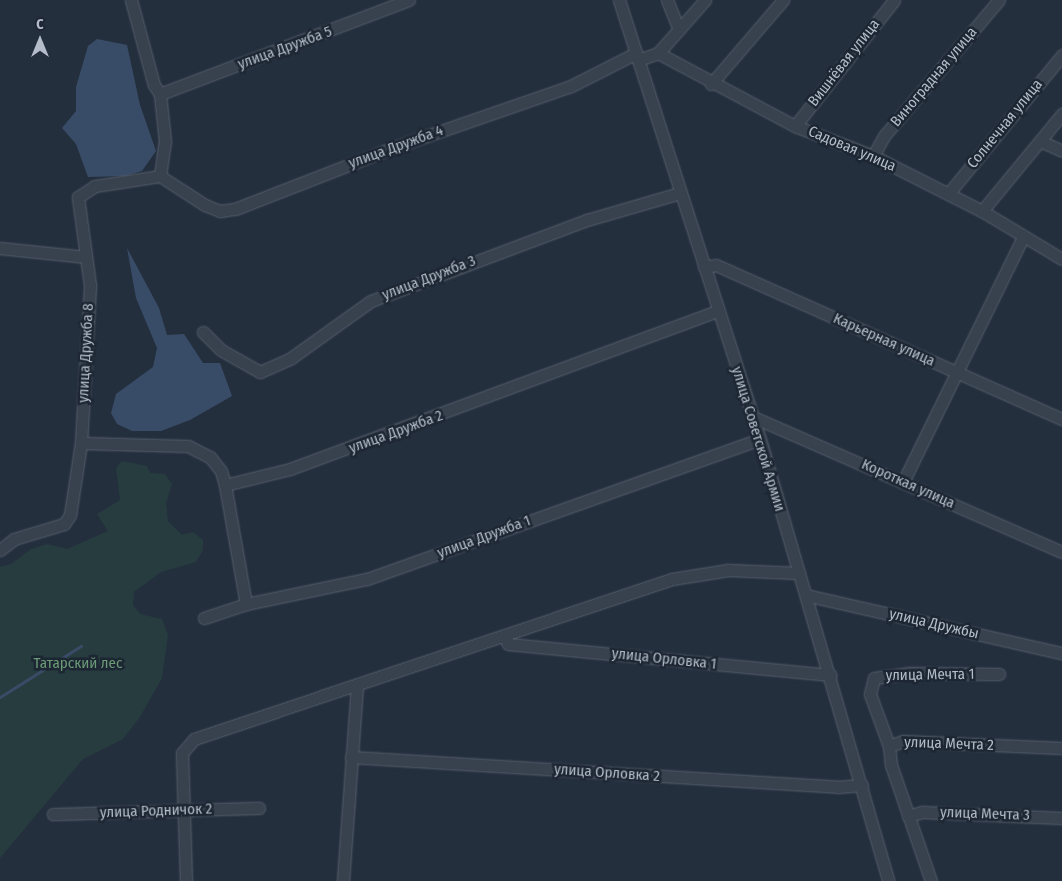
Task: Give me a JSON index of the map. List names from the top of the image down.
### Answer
{
  "streets": {
    "street": [
      "улица Дружба 5",
      "Вишнёвая улица",
      "Виноградная улица",
      "Солнечная улица",
      "улица Дружба 4",
      "Садовая улица",
      "улица Дружба 3",
      "Карьерная улица",
      "улица Дружба 8",
      "улица Дружба 2",
      "улица Советской Армии",
      "Короткая улица",
      "улица Дружба 1",
      "улица Дружбы",
      "улица Орловка 1",
      "улица Мечта 1",
      "улица Мечта 2",
      "улица Орловка 2",
      "улица Родничок 2",
      "улица Мечта 3"
    ]
  },
  "crossings": [
    ["Вишнёвая улица", "Садовая улица"],
    ["Виноградная улица", "Садовая улица"],
    ["Солнечная улица", "Садовая улица"],
    ["улица Дружба 4", "улица Дружба 8"],
    ["улица Дружба 4", "улица Советской Армии"],
    ["улица Дружба 3", "улица Советской Армии"],
    ["Карьерная улица", "улица Советской Армии"],
    ["улица Дружба 2", "улица Советской Армии"],
    ["улица Советской Армии", "Короткая улица"],
    ["улица Советской Армии", "улица Дружба 1"],
    ["улица Советской Армии", "улица Дружбы"],
    ["улица Советской Армии", "улица Орловка 1"],
    ["улица Советской Армии", "улица Орловка 2"],
    ["улица Мечта 1", "улица Мечта 2"],
    ["улица Мечта 2", "улица Мечта 3"]
  ],
  "parks": ["Татарский лес"],
  "north": "top"
}
